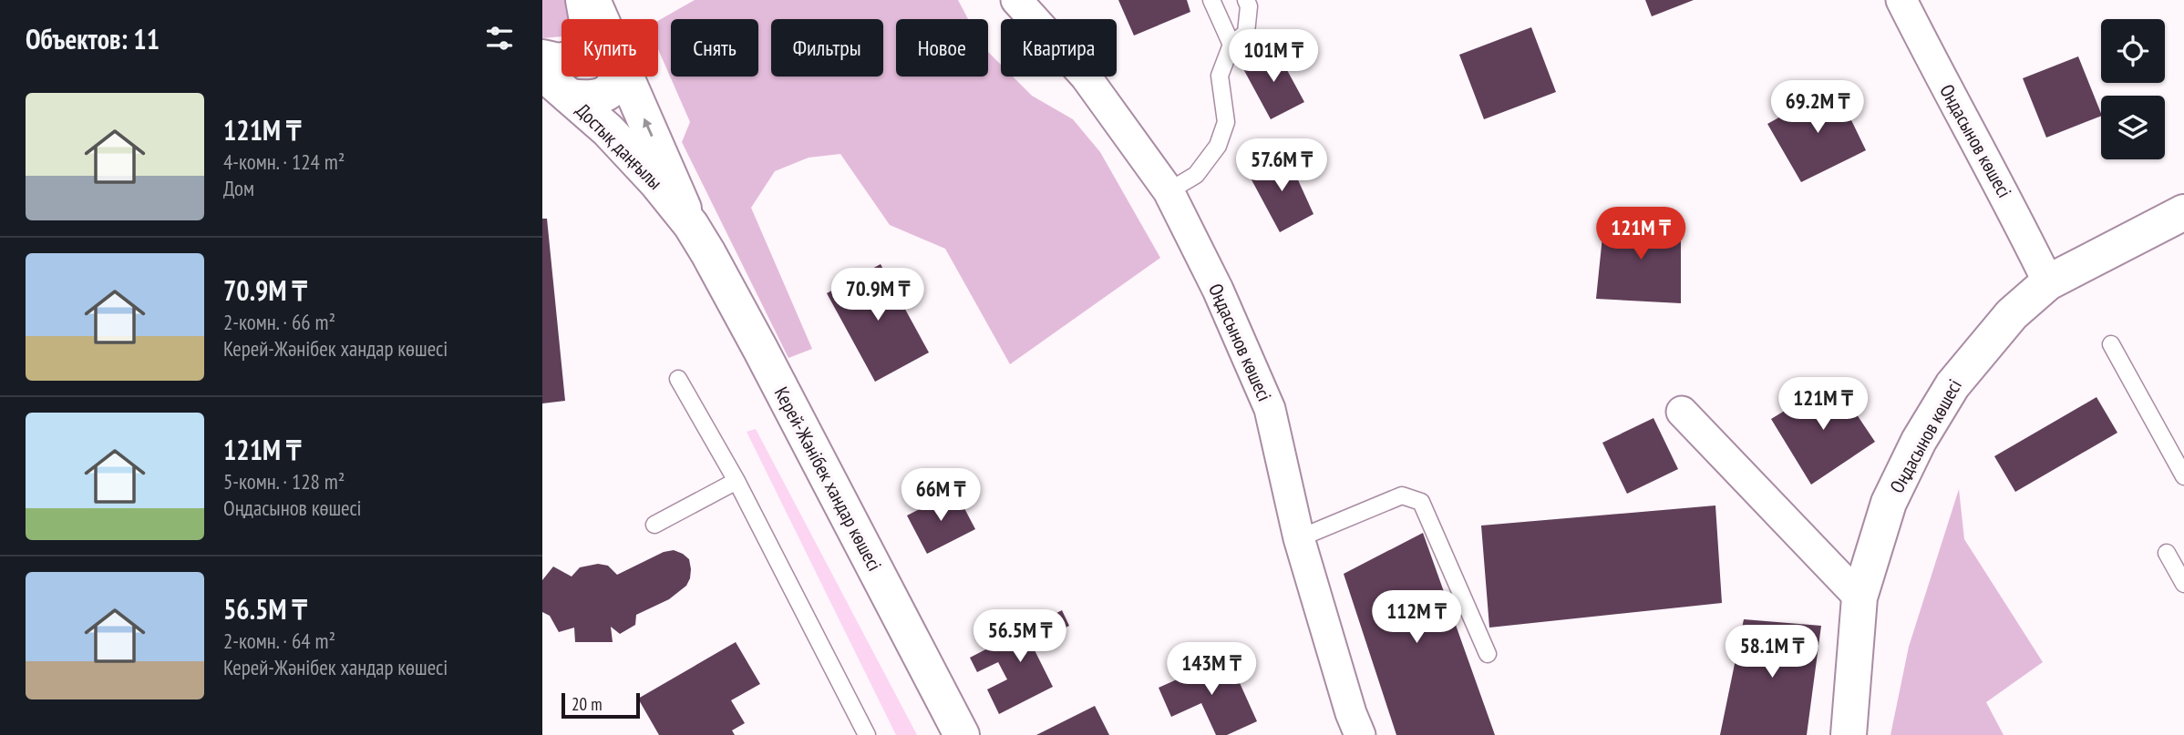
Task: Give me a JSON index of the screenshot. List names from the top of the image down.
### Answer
{
  "streets": {
    "street": [
      "Ондасынов көшесі",
      "Достық даңғылы",
      "Оңдасынов көшесі",
      "Керей-Жәнібек хандар көшесі"
    ]
  },
  "crossings": [
    ["Ондасынов көшесі", "Оңдасынов көшесі"],
    ["Достық даңғылы", "Керей-Жәнібек хандар көшесі"]
  ],
  "scale_bar": "20 m",
  "page": {
    "heading": "Объектов: 11",
    "chip": [
      "Купить",
      "Снять",
      "Фильтры",
      "Новое",
      "Квартира"
    ],
    "price": [
      "101M ₸",
      "69.2M ₸",
      "57.6M ₸",
      "121M ₸",
      "70.9M ₸",
      "121M ₸",
      "66M ₸",
      "112M ₸",
      "56.5M ₸",
      "58.1M ₸",
      "143M ₸"
    ],
    "list": [
      {
        "name": "121M ₸",
        "note": "4-комн. · 124 m² · Дом"
      },
      {
        "name": "70.9M ₸",
        "note": "2-комн. · 66 m² · Керей-Жәнібек хандар көшесі"
      },
      {
        "name": "121M ₸",
        "note": "5-комн. · 128 m² · Оңдасынов көшесі"
      },
      {
        "name": "56.5M ₸",
        "note": "2-комн. · 64 m² · Керей-Жәнібек хандар көшесі"
      }
    ],
    "scale": "20 m"
  }
}
